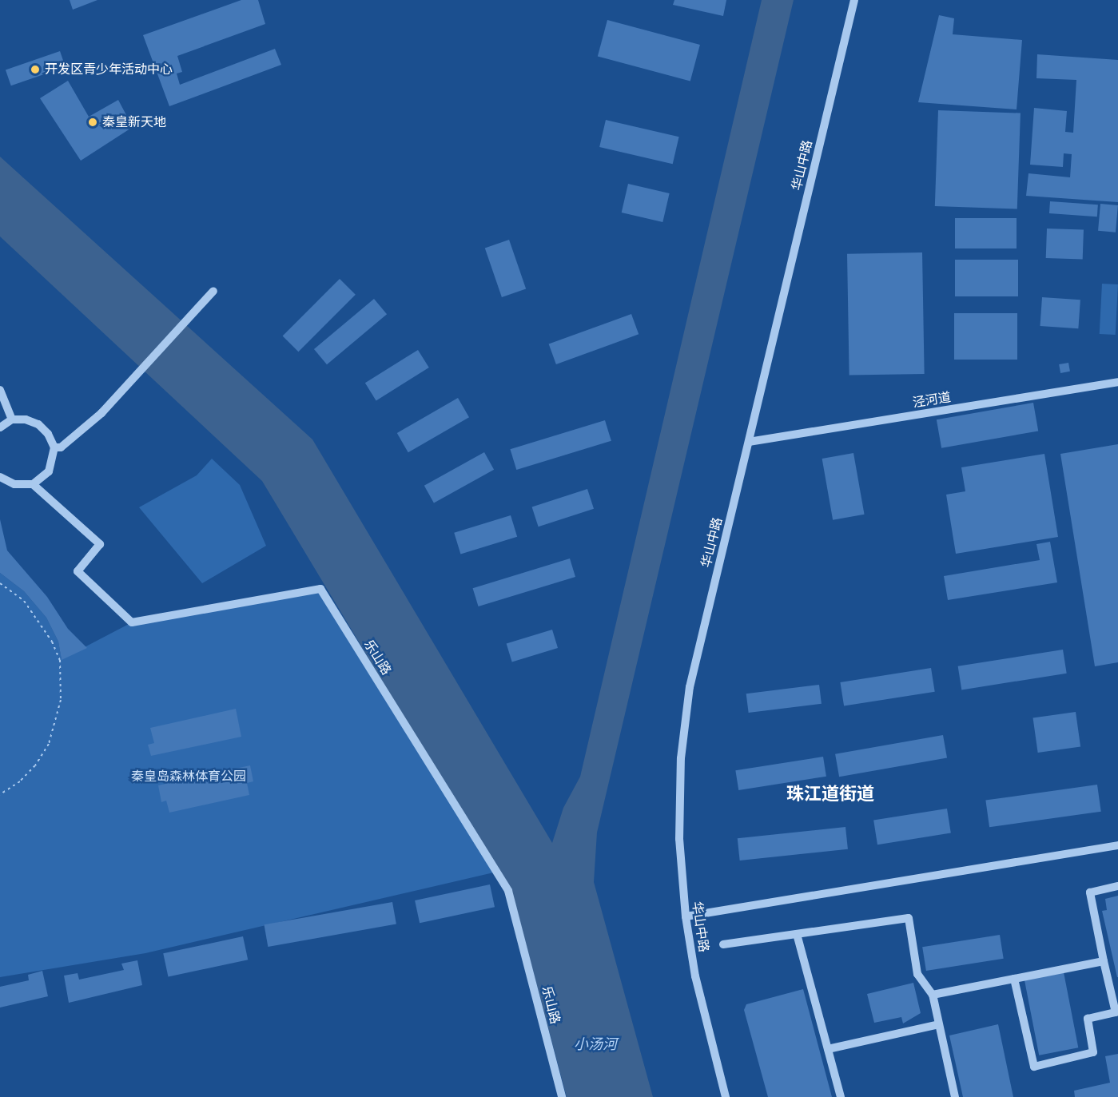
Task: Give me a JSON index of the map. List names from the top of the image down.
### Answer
{
  "streets": {
    "street": ["华山中路", "泾河道", "乐山路"]
  },
  "crossings": [
    ["华山中路", "泾河道"]
  ],
  "districts": ["珠江道街道"],
  "water": ["小汤河"],
  "parks": ["秦皇岛森林体育公园"],
  "places": ["开发区青少年活动中心", "秦皇新天地"]
}
